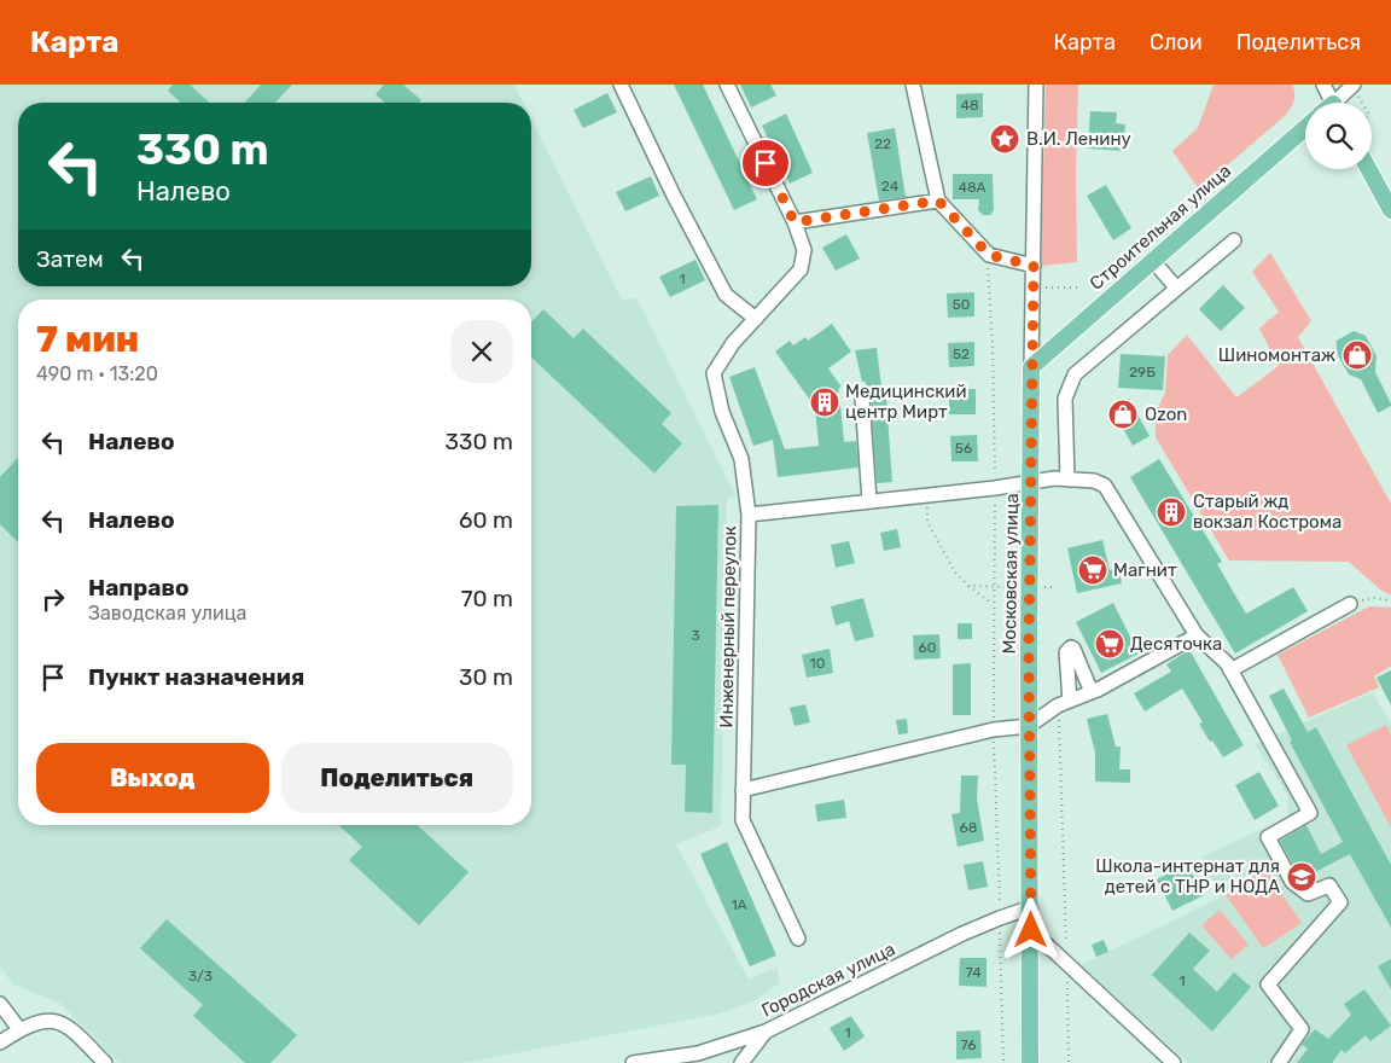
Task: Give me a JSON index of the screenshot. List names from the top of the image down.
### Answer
{
  "streets": {
    "main road": ["Строительная улица", "Московская улица"],
    "street": ["Инженерный переулок", "Городская улица"]
  },
  "crossings": [
    ["Строительная улица", "Московская улица"],
    ["Московская улица", "Инженерный переулок"],
    ["Московская улица", "Городская улица"]
  ],
  "places": {
    "place": ["В.И. Ленину"],
    "shop": ["Шиномонтаж", "Ozon"],
    "building": ["Медицинский центр Мирт", "Старый жд вокзал Кострома"],
    "supermarket": ["Магнит", "Десяточка"],
    "school or university": ["Школа-интернат для детей с ТНР и НОДА"]
  },
  "house_numbers": [
    "48",
    "22",
    "24",
    "48А",
    "1",
    "50",
    "52",
    "29Б",
    "56",
    "3",
    "60",
    "10",
    "68",
    "1А",
    "74",
    "3/3",
    "1",
    "1",
    "76"
  ],
  "page": {
    "header": "Карта",
    "nav": ["Карта", "Слои", "Поделиться"],
    "turn": ["330 m", "Налево"],
    "then": "Затем",
    "heading": ["7 мин", "490 m · 13:20"],
    "list": [
      {
        "name": "Налево",
        "value": "330 m"
      },
      {
        "name": "Налево",
        "value": "60 m"
      },
      {
        "name": "Направо",
        "note": "Заводская улица",
        "value": "70 m"
      },
      {
        "name": "Пункт назначения",
        "value": "30 m"
      }
    ],
    "buttons": ["Выход", "Поделиться"]
  }
}
